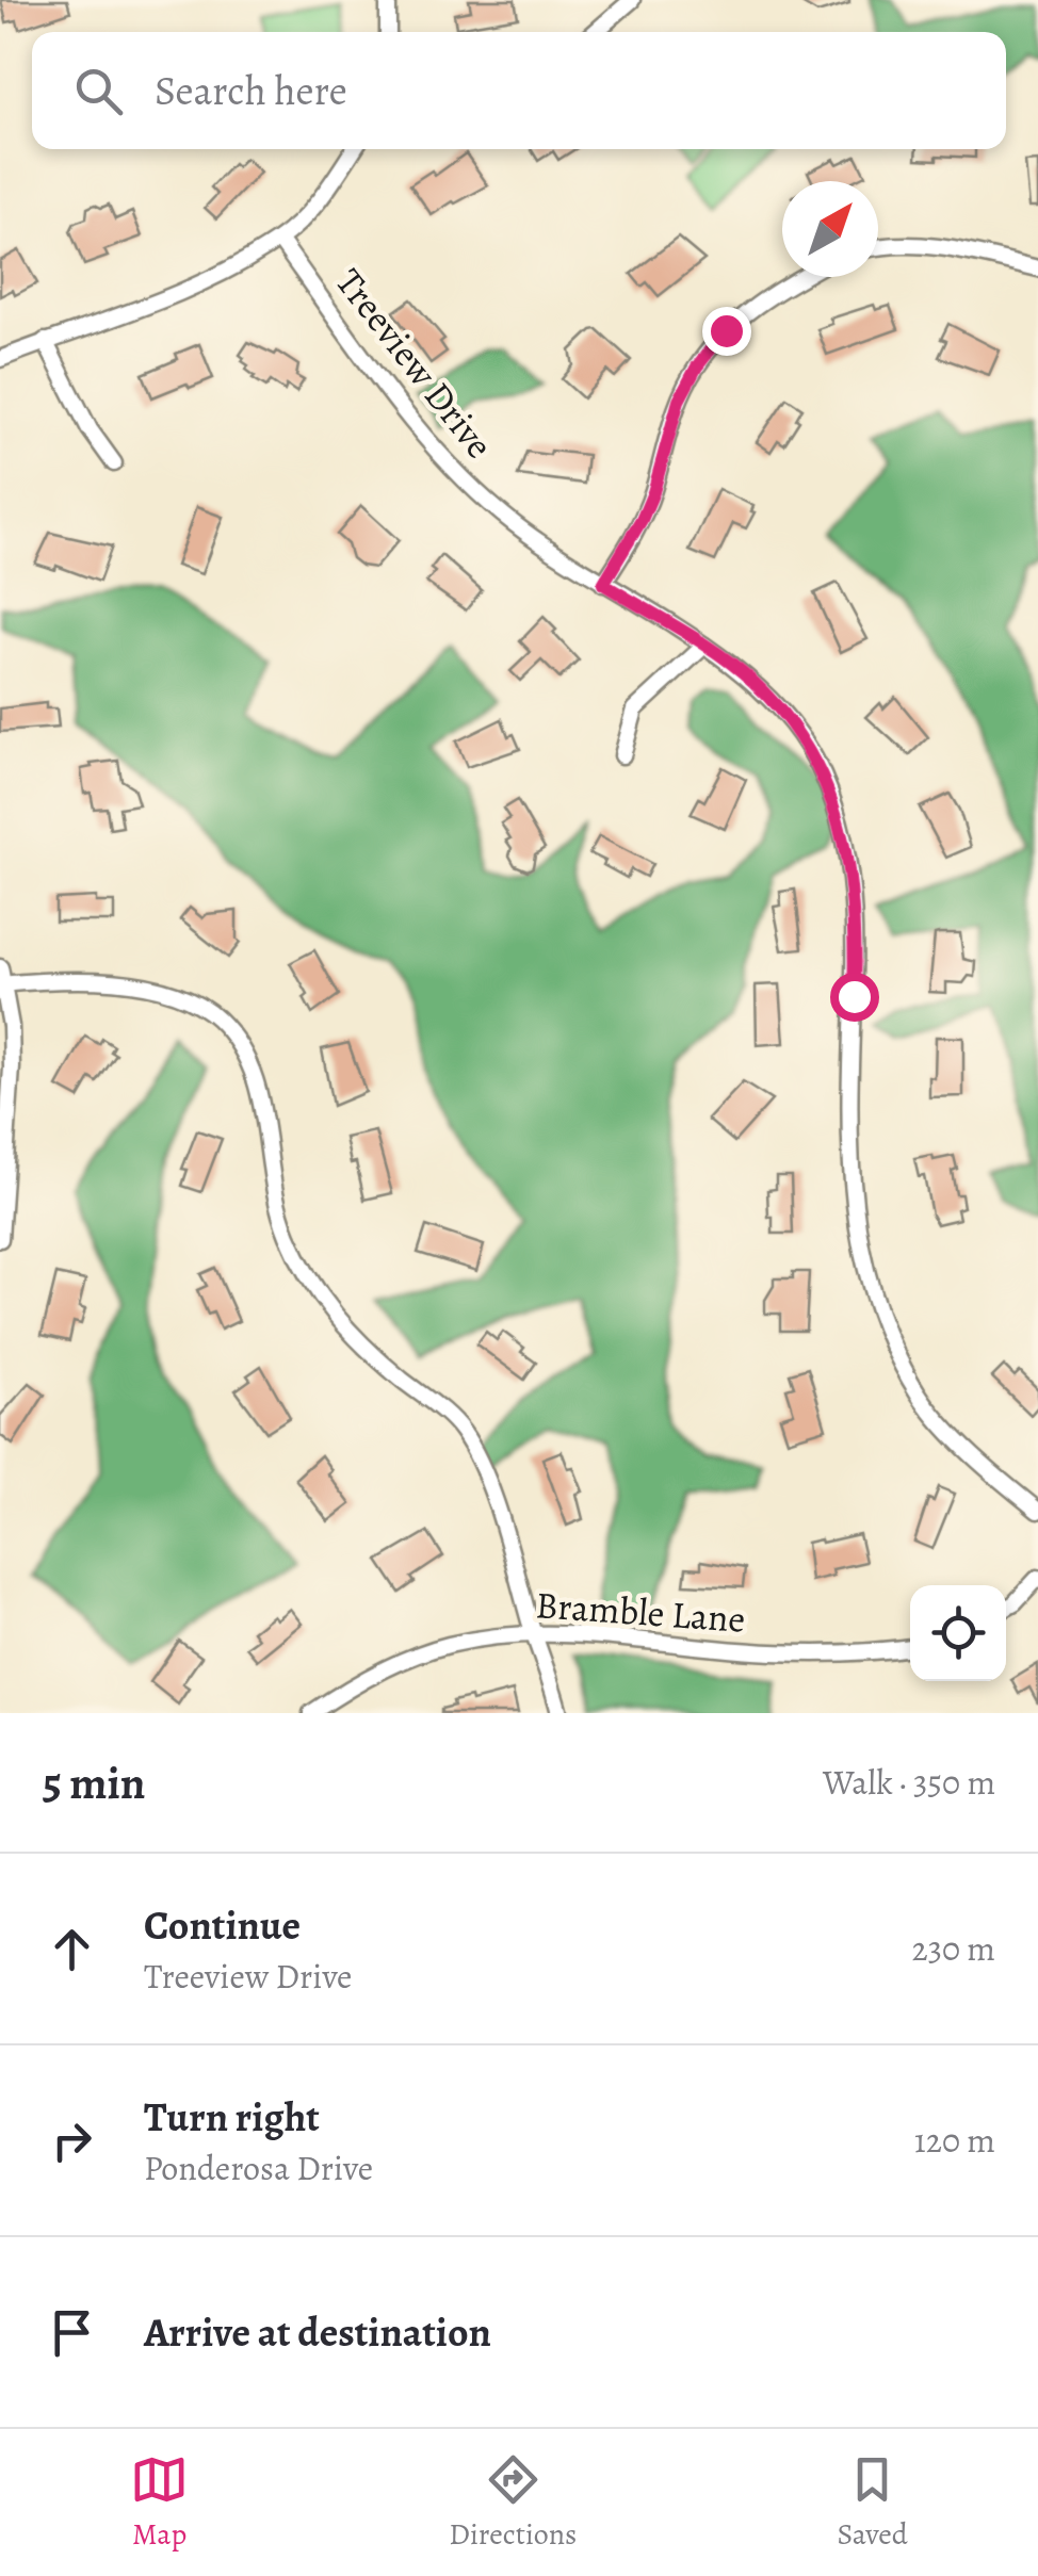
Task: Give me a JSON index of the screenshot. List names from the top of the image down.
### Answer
{
  "streets": {
    "street": ["Treeview Drive", "Bramble Lane"]
  },
  "north": "top right",
  "page": {
    "search": "Search here",
    "heading": ["5 min", "Walk · 350 m"],
    "list": [
      ["Continue", "Treeview Drive", "230 m"],
      ["Turn right", "Ponderosa Drive", "120 m"],
      "Arrive at destination"
    ],
    "nav": ["Map", "Directions", "Saved"]
  }
}
